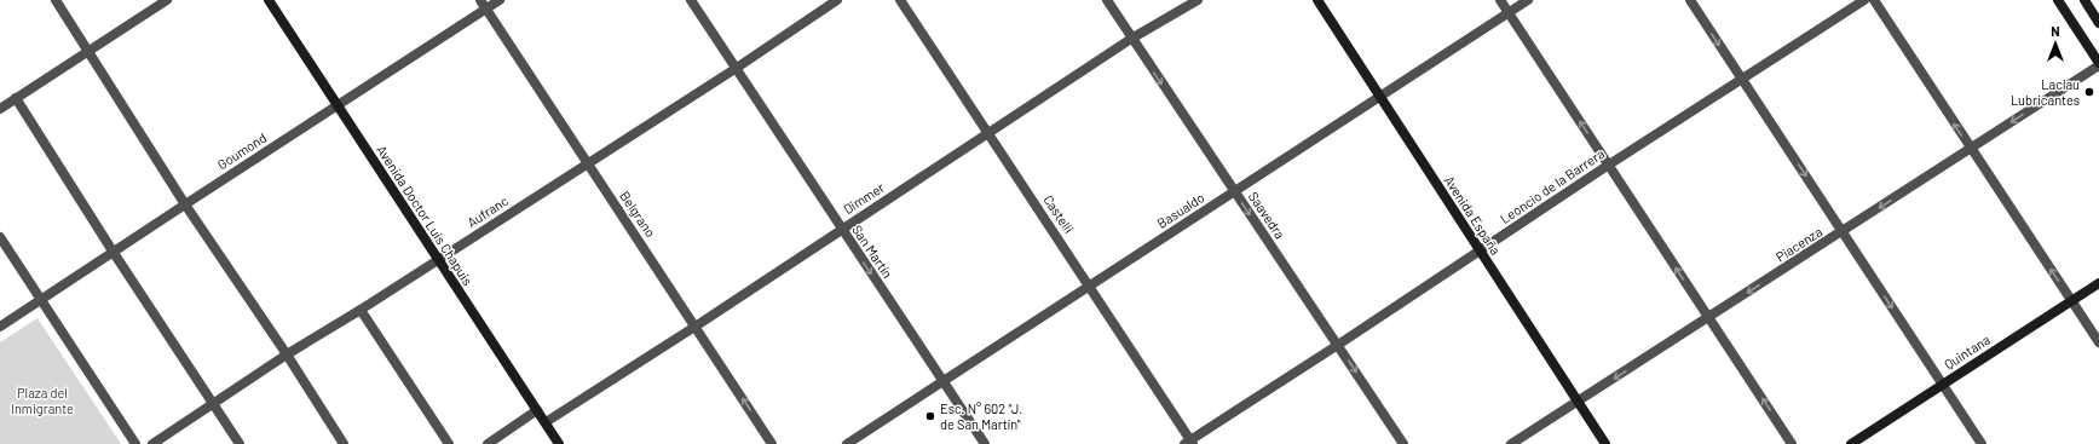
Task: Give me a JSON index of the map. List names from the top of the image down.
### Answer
{
  "streets": {
    "main road": ["Avenida Doctor Luis Chapuis", "Avenida España", "Quintana"],
    "street": [
      "Goumond",
      "Leoncio de la Barrera",
      "Dimmer",
      "Basualdo",
      "Aufranc",
      "Belgrano",
      "Castelli",
      "Saavedra",
      "Piacenza",
      "San Martín"
    ]
  },
  "crossings": [
    ["Goumond", "Belgrano"],
    ["Goumond", "Avenida Doctor Luis Chapuis"],
    ["Leoncio de la Barrera", "Castelli"],
    ["Leoncio de la Barrera", "Saavedra"],
    ["Leoncio de la Barrera", "Avenida España"],
    ["Dimmer", "Belgrano"],
    ["Dimmer", "Castelli"],
    ["Dimmer", "Avenida Doctor Luis Chapuis"],
    ["Dimmer", "Saavedra"],
    ["Dimmer", "San Martín"],
    ["Basualdo", "Castelli"],
    ["Basualdo", "Saavedra"],
    ["Basualdo", "Avenida España"],
    ["Basualdo", "San Martín"],
    ["Aufranc", "Belgrano"],
    ["Aufranc", "Avenida Doctor Luis Chapuis"],
    ["Aufranc", "San Martín"],
    ["Avenida España", "Piacenza"]
  ],
  "one_way": ["Saavedra", "Piacenza"],
  "parks": ["Plaza del Inmigrante"],
  "places": ["Laclau Lubricantes", "Esc. N° 602 \"J. de San Martín\""],
  "north": "top"
}
